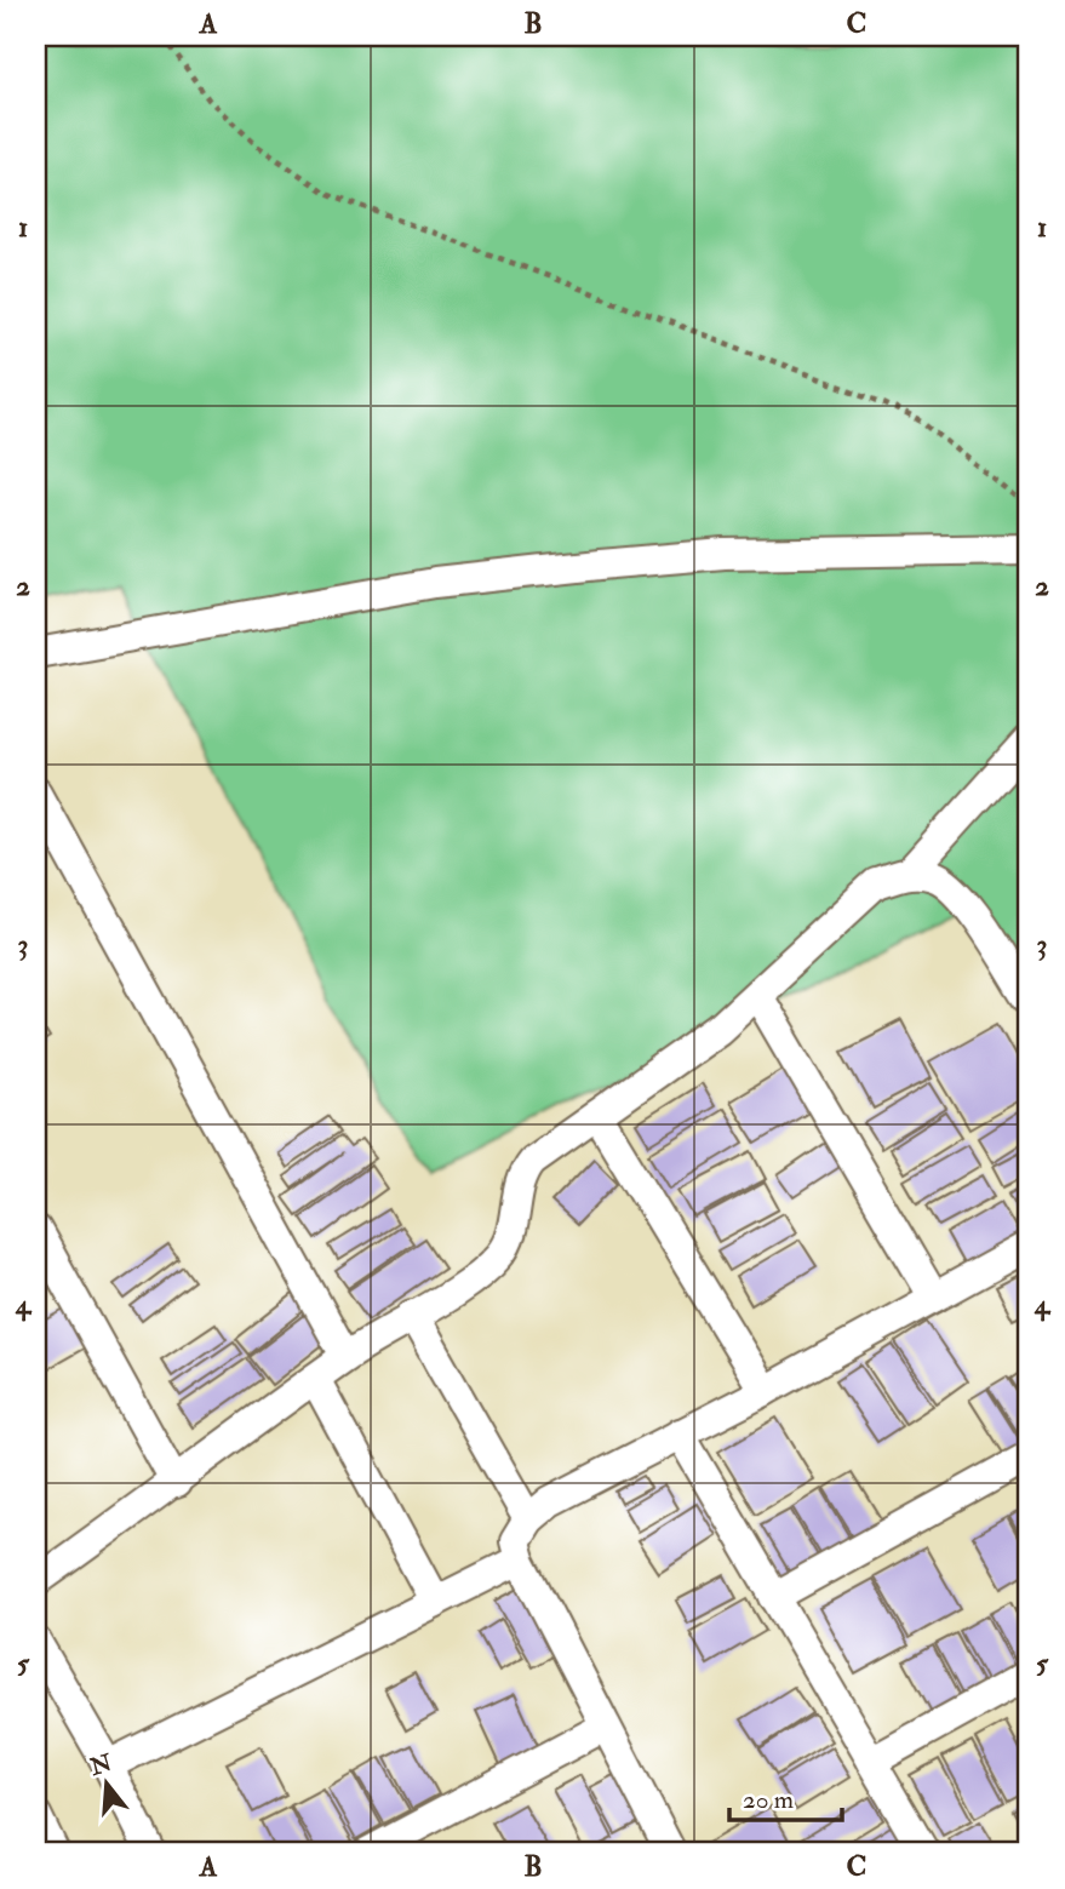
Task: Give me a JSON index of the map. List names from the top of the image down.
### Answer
{
  "scale_bar": "20 m",
  "north": "top",
  "grid": {
    "columns": ["A", "B", "C"],
    "rows": [
      "1",
      "2",
      "3",
      "4",
      "5"
    ]
  }
}
